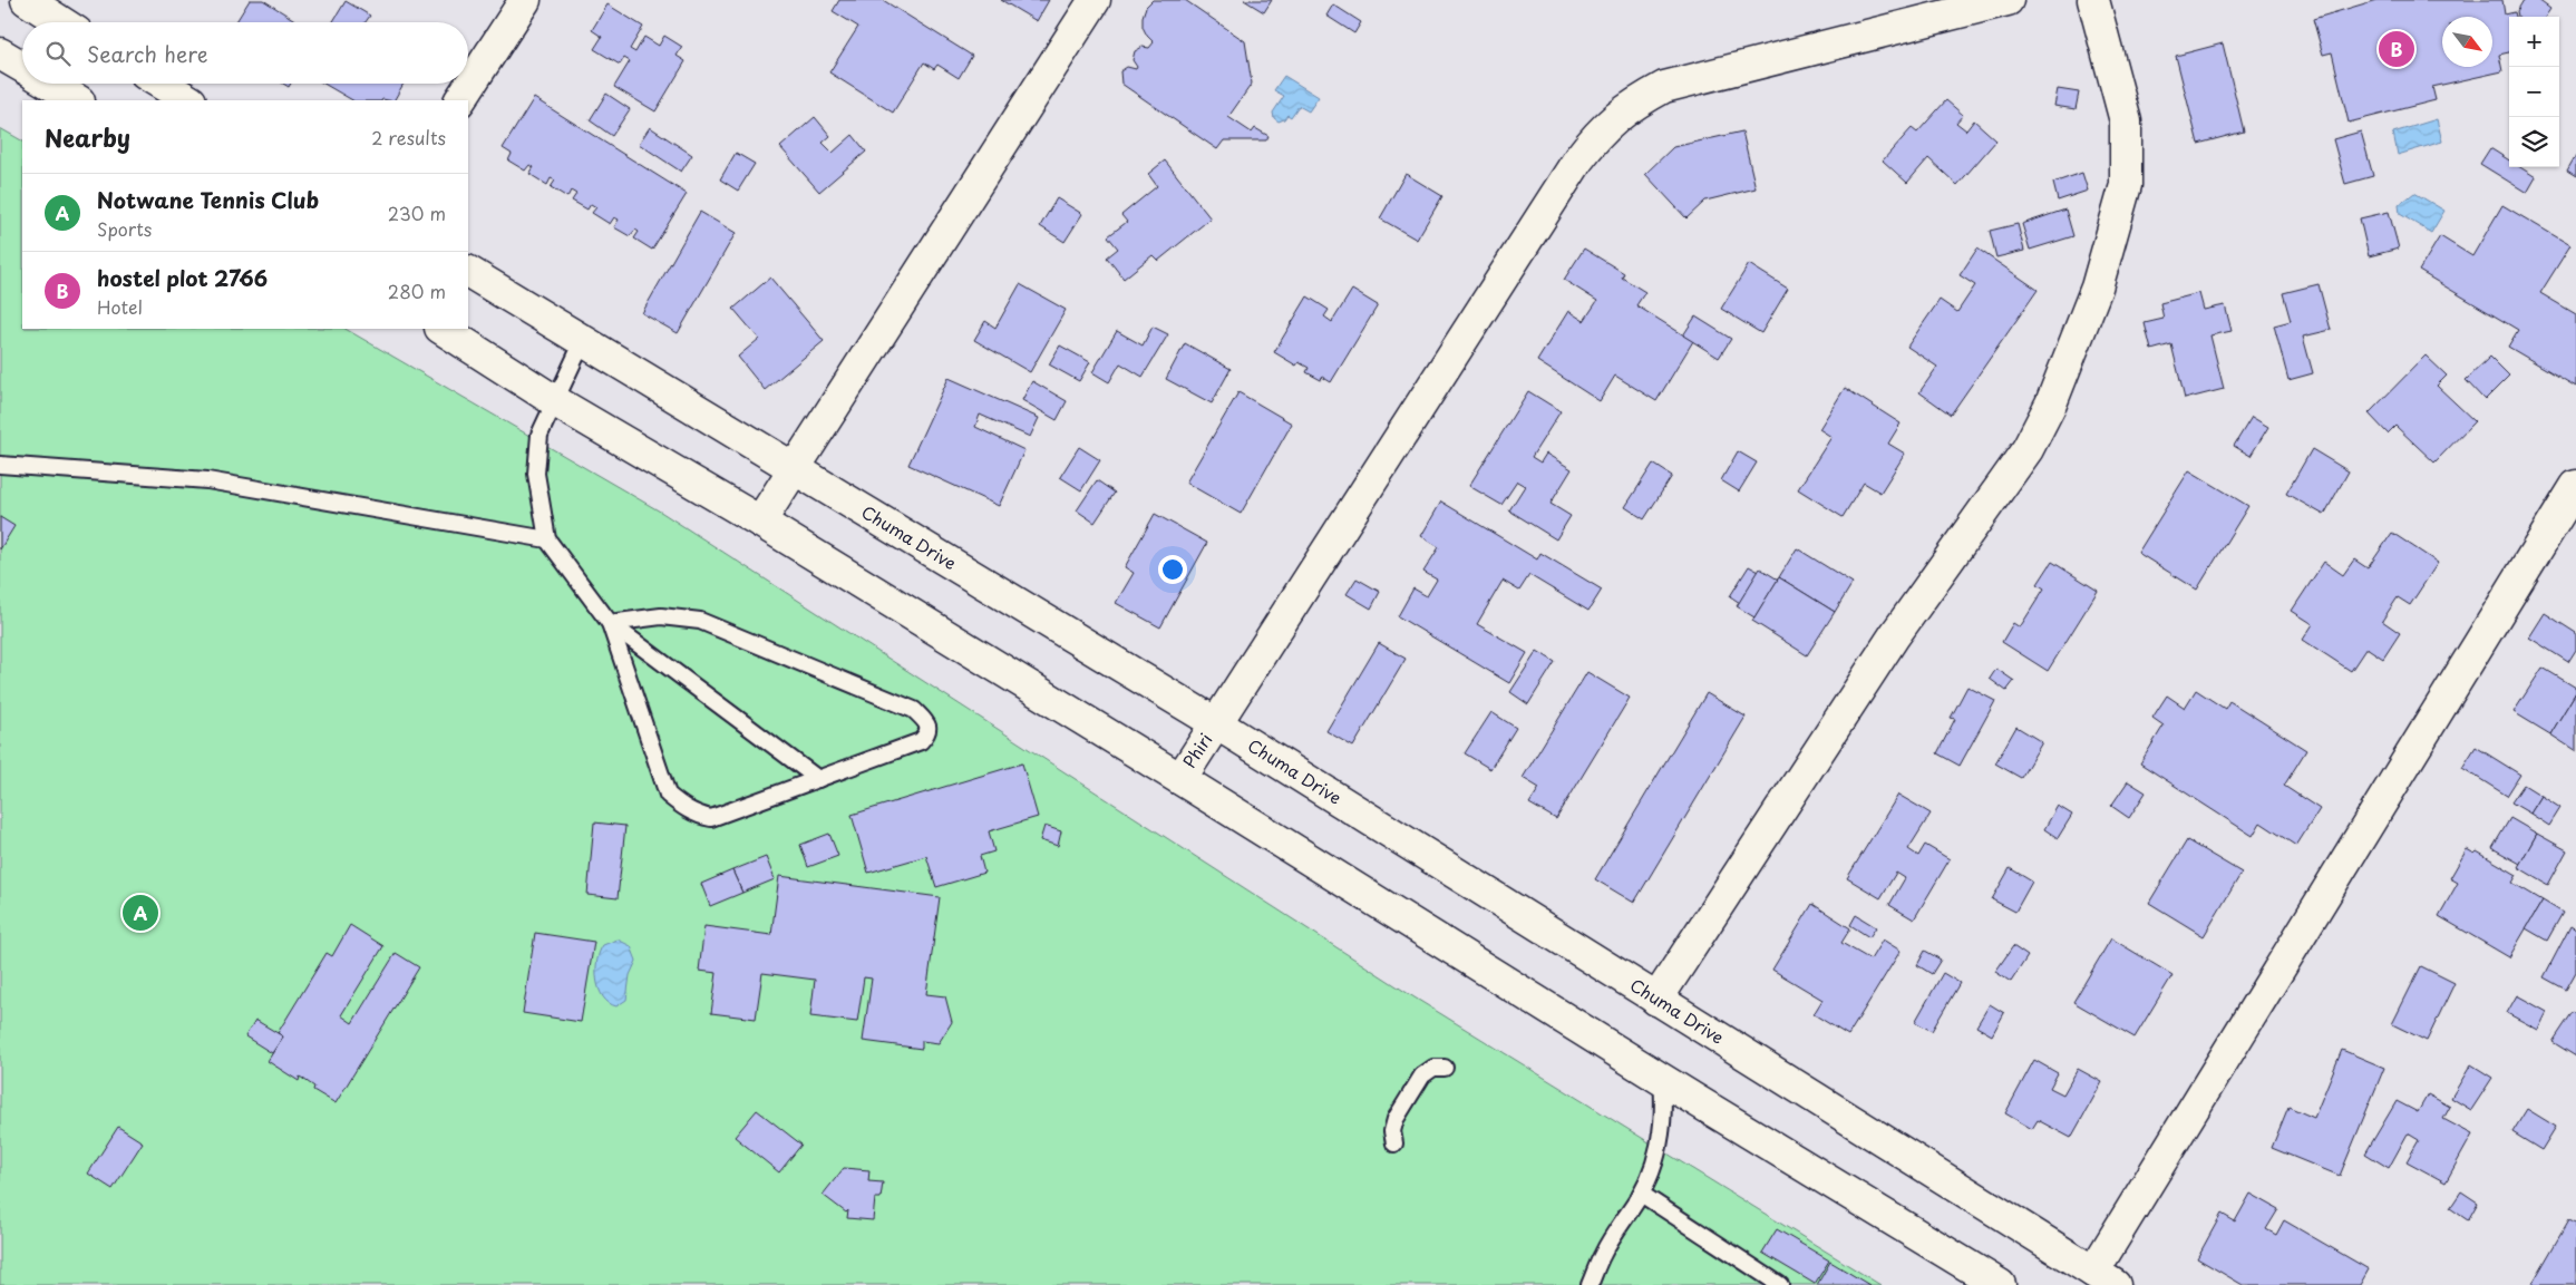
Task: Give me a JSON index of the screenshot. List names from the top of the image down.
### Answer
{
  "streets": {
    "street": ["Chuma Drive", "Phiri"]
  },
  "crossings": [
    ["Chuma Drive", "Phiri"]
  ],
  "north": "bottom right",
  "page": {
    "map_buttons": ["+", "−"],
    "search": "Search here",
    "pins": ["B", "A"],
    "heading": ["Nearby", "2 results"],
    "list": [
      {
        "mark": "A",
        "name": "Notwane Tennis Club",
        "note": "Sports",
        "value": "230 m"
      },
      {
        "mark": "B",
        "name": "hostel plot 2766",
        "note": "Hotel",
        "value": "280 m"
      }
    ]
  }
}
